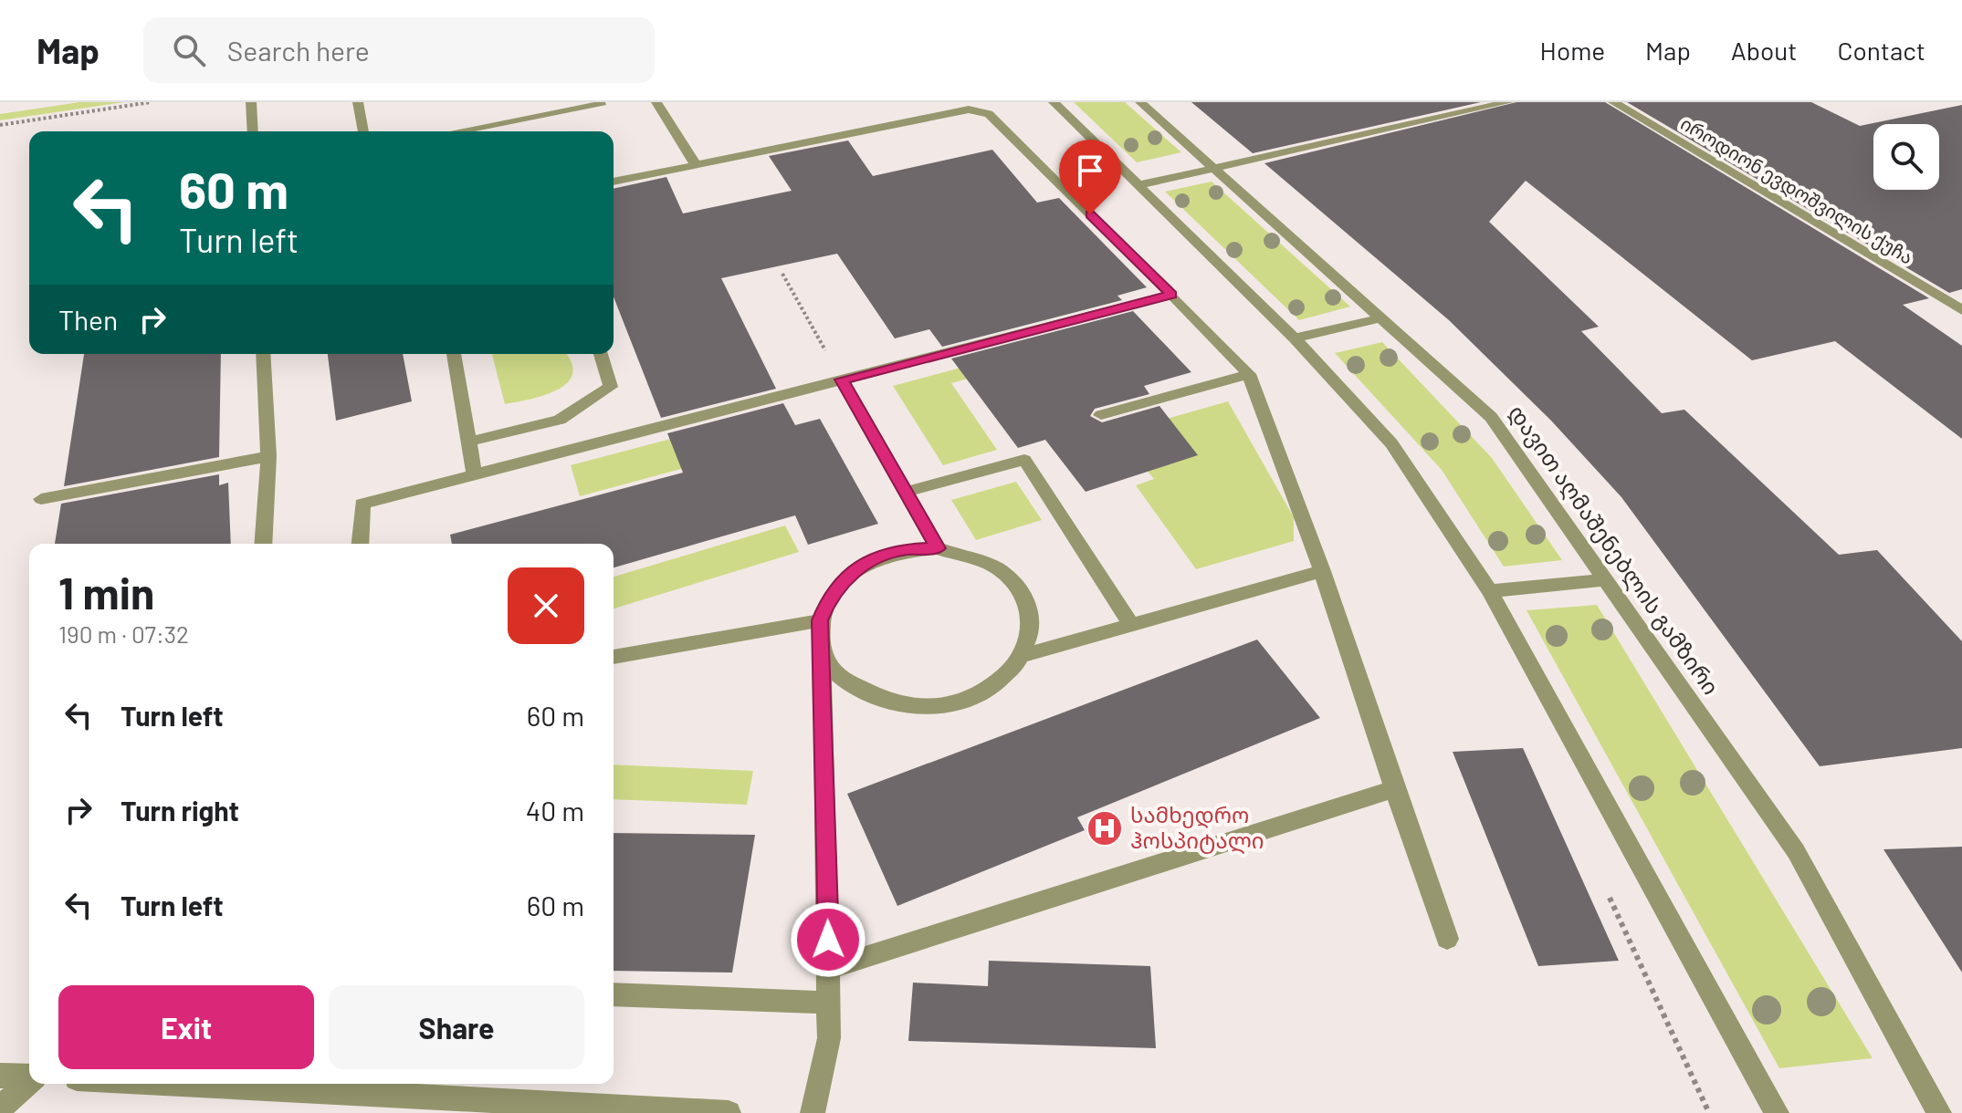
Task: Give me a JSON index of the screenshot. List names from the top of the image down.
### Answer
{
  "streets": {
    "street": ["იროდიონ ევდოშვილის ქუჩა", "დავით აღმაშენებლის გამზირი"]
  },
  "places": {
    "hospital": ["სამხედრო ჰოსპიტალი"]
  },
  "page": {
    "header": "Map",
    "search": "Search here",
    "nav": [
      "Home",
      "Map",
      "About",
      "Contact"
    ],
    "turn": ["60 m", "Turn left"],
    "then": "Then",
    "heading": ["1 min", "190 m · 07:32"],
    "list": [
      {
        "name": "Turn left",
        "value": "60 m"
      },
      {
        "name": "Turn right",
        "value": "40 m"
      },
      {
        "name": "Turn left",
        "value": "60 m"
      }
    ],
    "buttons": ["Exit", "Share"]
  }
}
